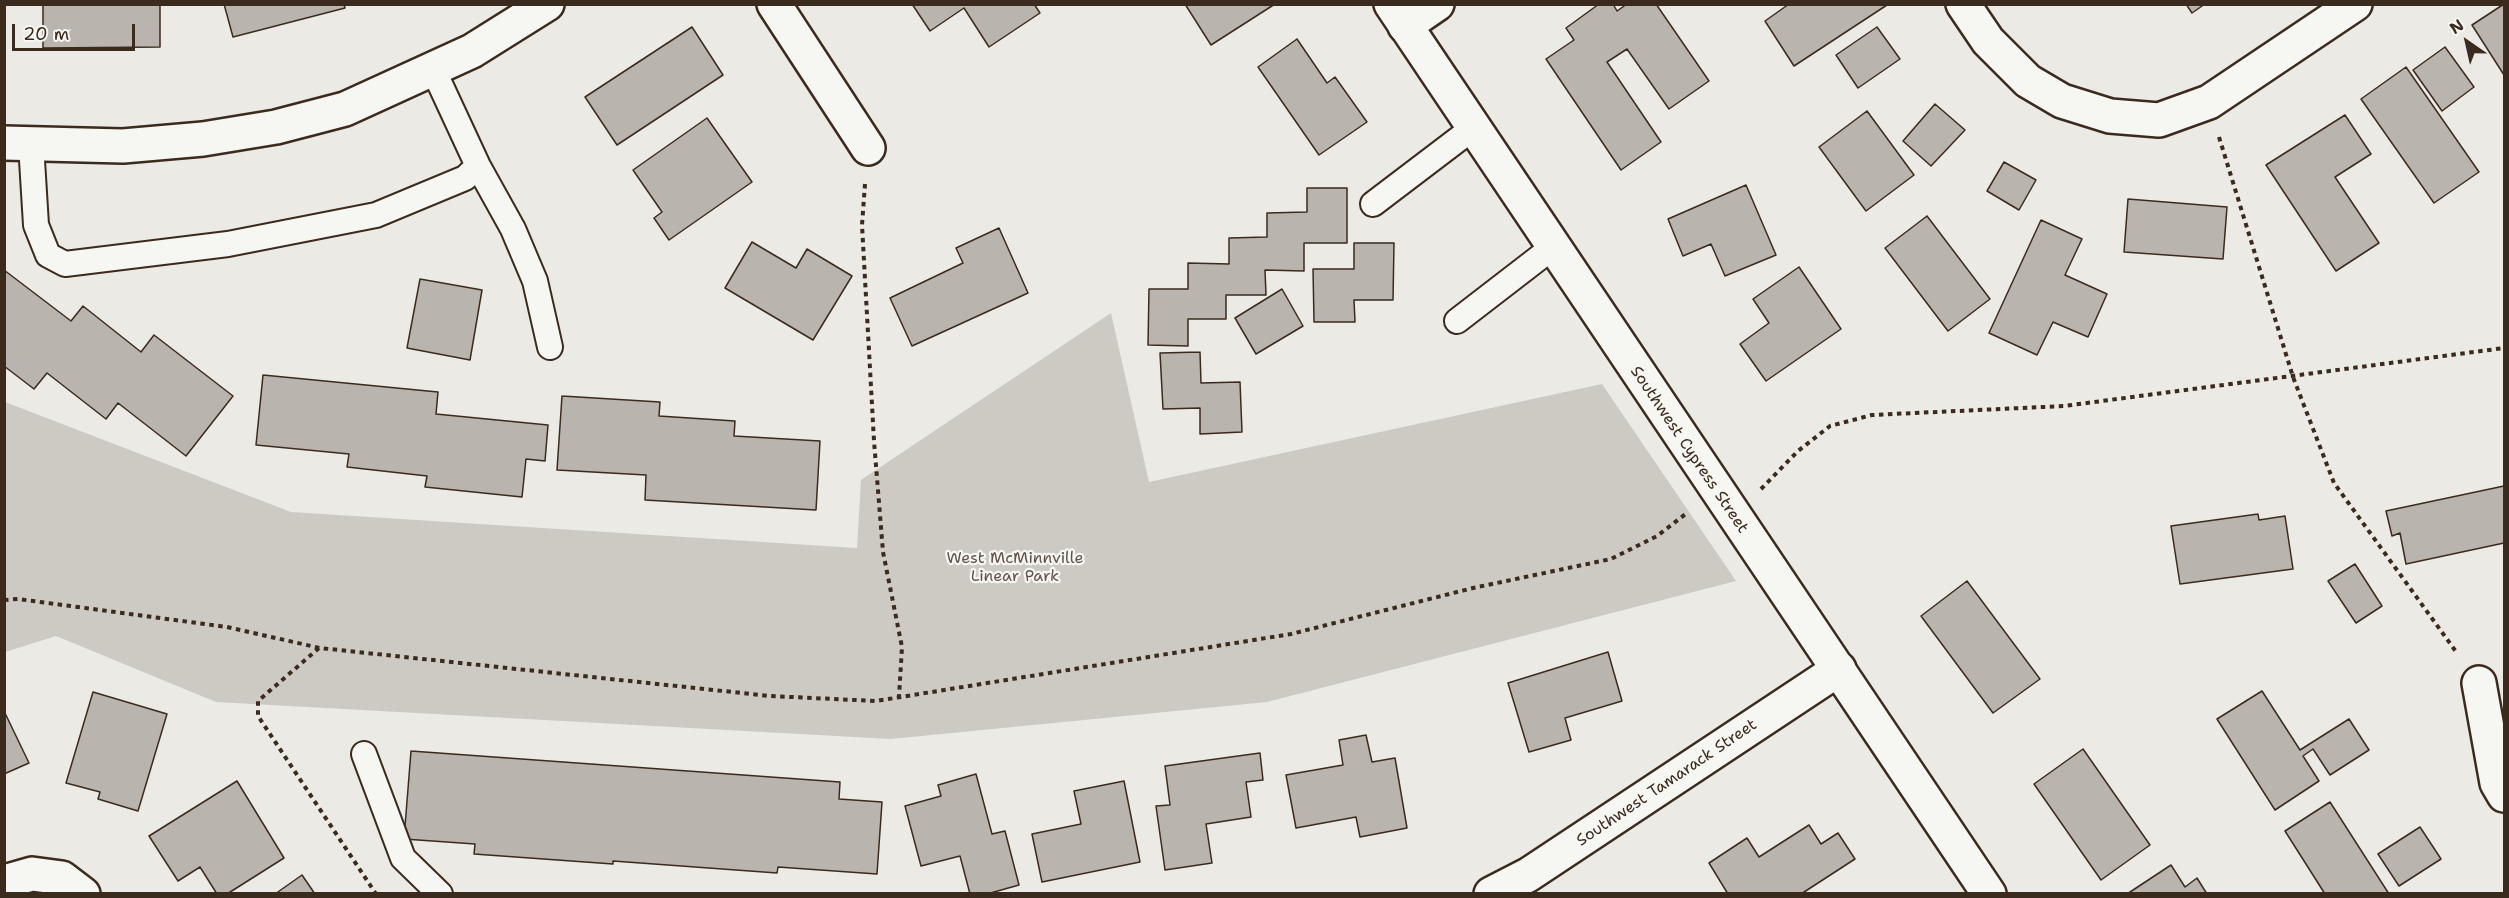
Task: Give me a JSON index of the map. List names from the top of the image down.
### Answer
{
  "streets": {
    "street": ["Southwest Cypress Street", "Southwest Tamarack Street"]
  },
  "crossings": [
    ["Southwest Cypress Street", "Southwest Tamarack Street"]
  ],
  "parks": ["West McMinnville Linear Park"],
  "scale_bar": "20 m",
  "north": "top left"
}
